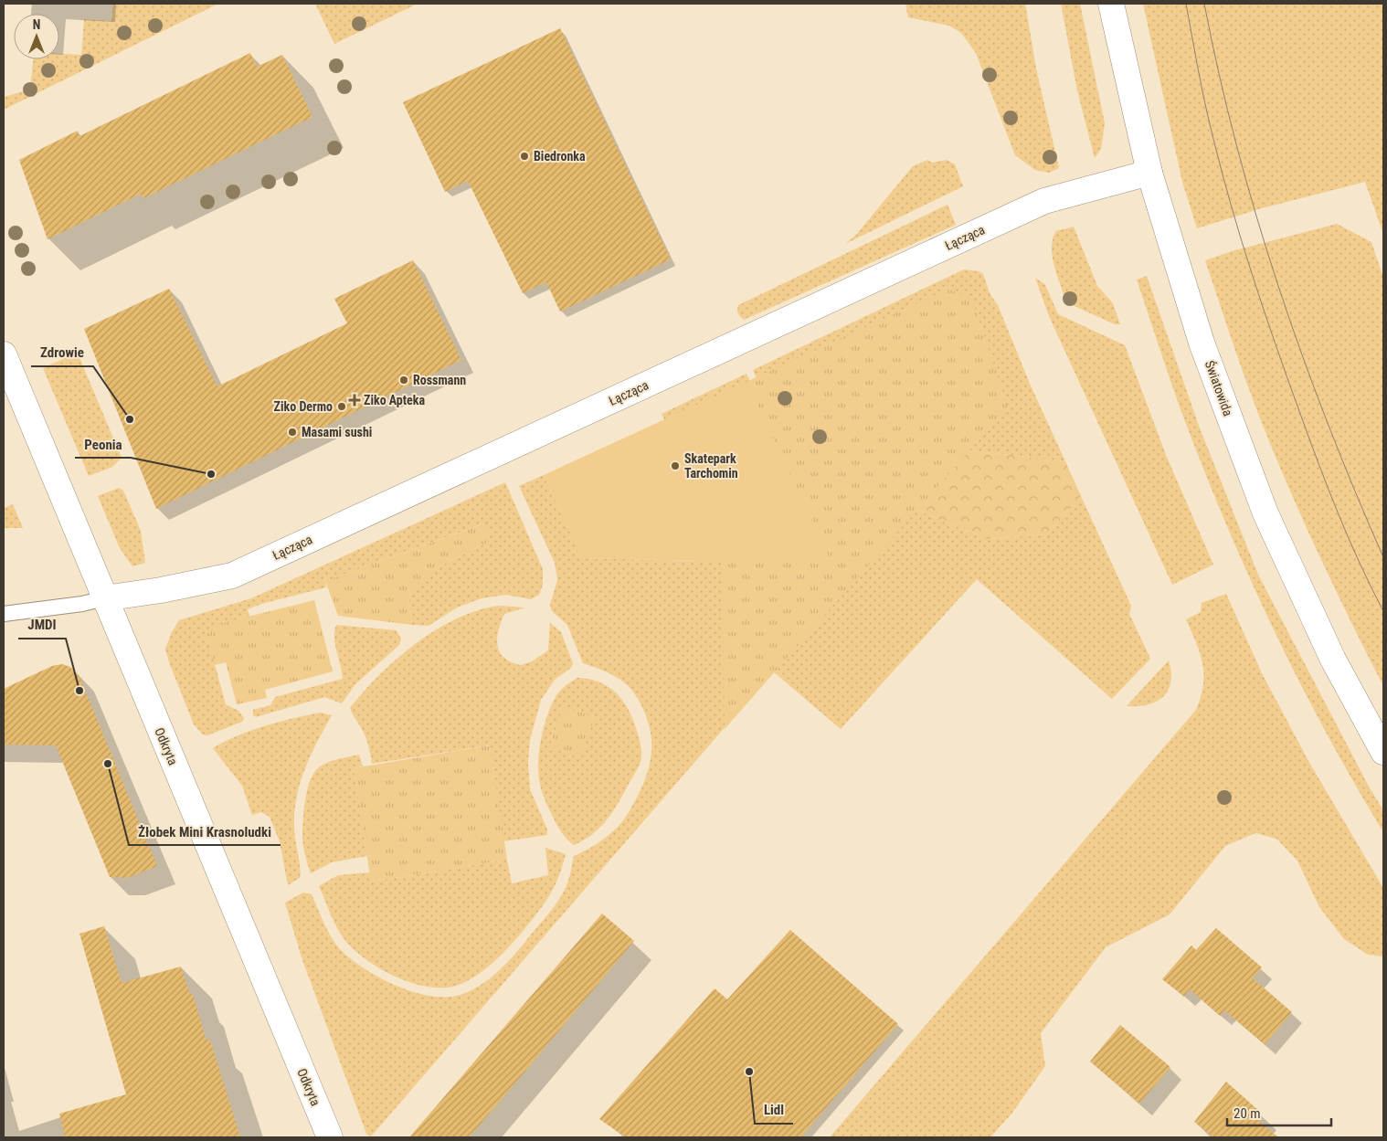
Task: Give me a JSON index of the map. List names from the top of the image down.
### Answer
{
  "streets": {
    "street": ["Łącząca", "Światowida", "Odkryta"]
  },
  "crossings": [
    ["Łącząca", "Światowida"],
    ["Łącząca", "Odkryta"]
  ],
  "places": {
    "other": [
      "Biedronka",
      "Rossmann",
      "Ziko Dermo",
      "Zdrowie",
      "Masami sushi",
      "Skatepark Tarchomin",
      "Peonia",
      "JMDI",
      "Żłobek Mini Krasnoludki",
      "Lidl"
    ],
    "health": ["Ziko Apteka"]
  },
  "scale_bar": "20 m",
  "north": "top"
}
